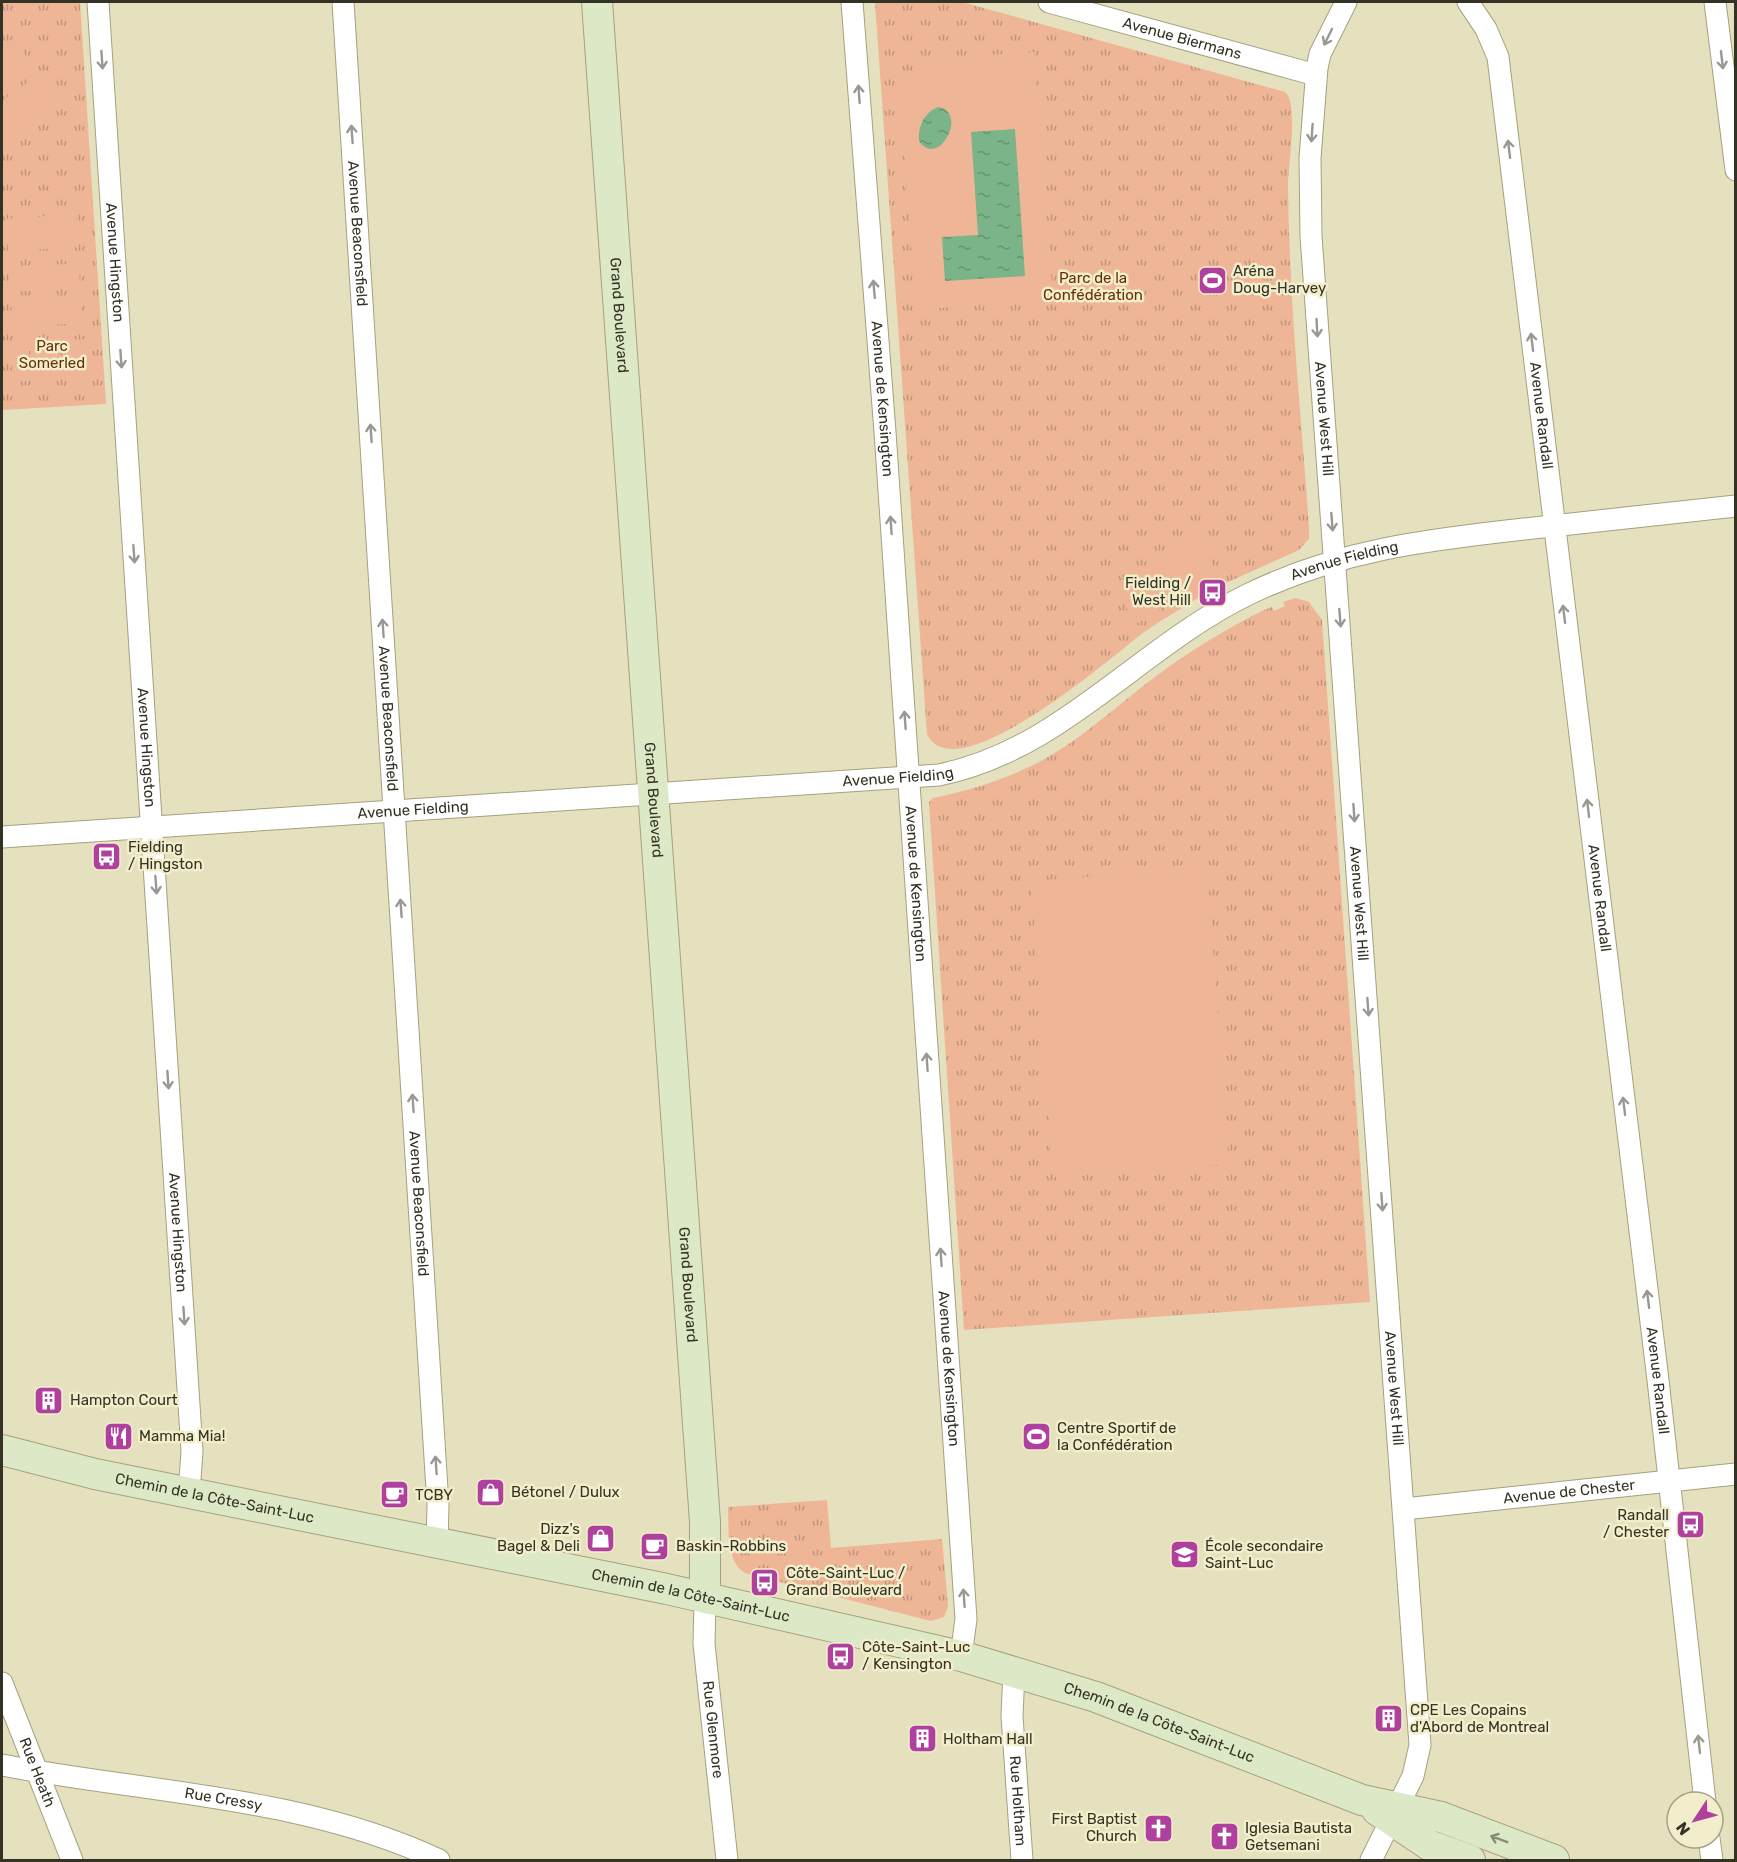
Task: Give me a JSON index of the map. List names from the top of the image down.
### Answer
{
  "streets": {
    "main road": ["Grand Boulevard", "Chemin de la Côte-Saint-Luc"],
    "street": [
      "Avenue Biermans",
      "Avenue Beaconsfield",
      "Avenue Hingston",
      "Avenue de Kensington",
      "Avenue Randall",
      "Avenue West Hill",
      "Avenue Fielding",
      "Avenue de Chester",
      "Rue Glenmore",
      "Rue Heath",
      "Rue Cressy",
      "Rue Holtham"
    ]
  },
  "crossings": [
    ["Avenue Biermans", "Avenue West Hill"],
    ["Avenue Beaconsfield", "Avenue Fielding"],
    ["Avenue Beaconsfield", "Chemin de la Côte-Saint-Luc"],
    ["Avenue Hingston", "Avenue Fielding"],
    ["Avenue Hingston", "Chemin de la Côte-Saint-Luc"],
    ["Grand Boulevard", "Avenue Fielding"],
    ["Grand Boulevard", "Chemin de la Côte-Saint-Luc"],
    ["Grand Boulevard", "Rue Glenmore"],
    ["Avenue de Kensington", "Avenue Fielding"],
    ["Avenue de Kensington", "Chemin de la Côte-Saint-Luc"],
    ["Avenue Randall", "Avenue Fielding"],
    ["Avenue Randall", "Avenue de Chester"],
    ["Avenue West Hill", "Avenue Fielding"],
    ["Avenue West Hill", "Avenue de Chester"],
    ["Avenue West Hill", "Chemin de la Côte-Saint-Luc"],
    ["Chemin de la Côte-Saint-Luc", "Rue Glenmore"],
    ["Chemin de la Côte-Saint-Luc", "Rue Holtham"],
    ["Rue Heath", "Rue Cressy"]
  ],
  "one_way": [
    "Avenue Beaconsfield",
    "Avenue Hingston",
    "Avenue de Kensington",
    "Avenue Randall",
    "Avenue West Hill"
  ],
  "parks": ["Parc de la Confédération", "Parc Somerled"],
  "places": {
    "sports": ["Aréna Doug-Harvey", "Centre Sportif de la Confédération"],
    "bus stop": [
      "Fielding / West Hill",
      "Fielding / Hingston",
      "Randall / Chester",
      "Côte-Saint-Luc / Grand Boulevard",
      "Côte-Saint-Luc / Kensington"
    ],
    "building": ["Hampton Court", "CPE Les Copains d'Abord de Montreal", "Holtham Hall"],
    "restaurant": ["Mamma Mia!"],
    "shop": ["Bétonel / Dulux", "Dizz's Bagel & Deli"],
    "cafe": ["TCBY", "Baskin-Robbins"],
    "school or university": ["École secondaire Saint-Luc"],
    "church": ["First Baptist Church", "Iglesia Bautista Getsemani"]
  },
  "north": "bottom left"
}
